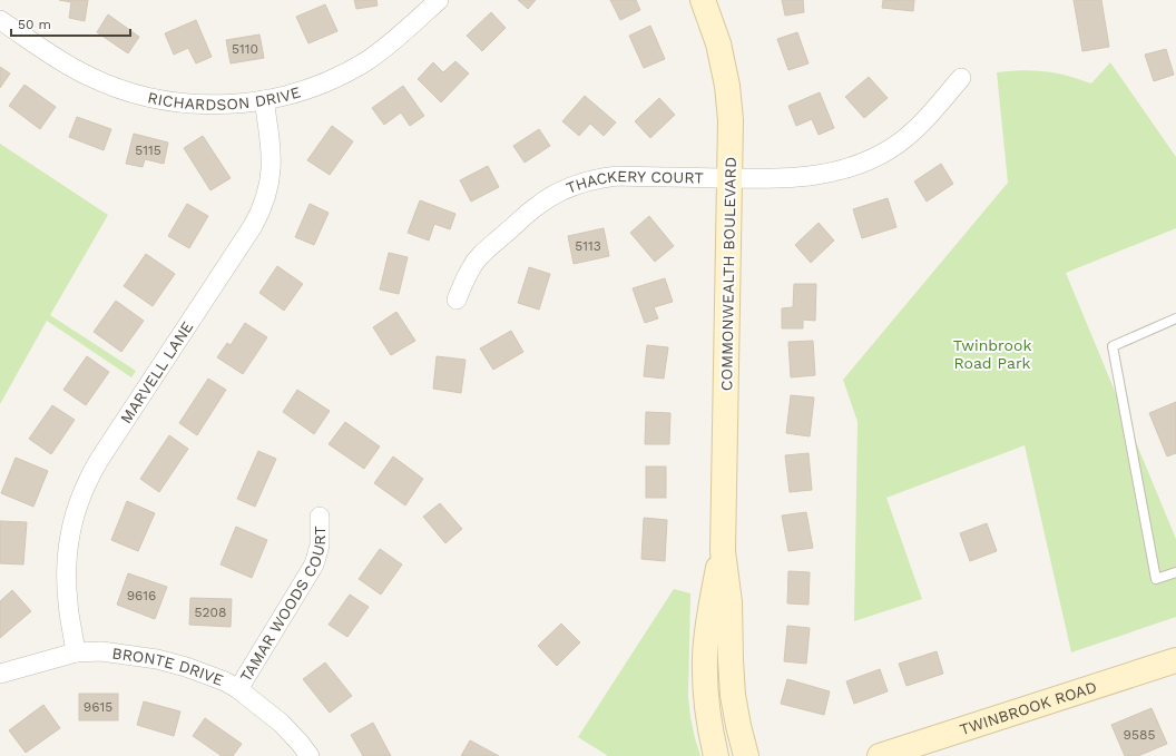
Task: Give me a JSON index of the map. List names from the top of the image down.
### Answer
{
  "streets": {
    "street": [
      "RICHARDSON DRIVE",
      "THACKERY COURT",
      "COMMONWEALTH BOULEVARD",
      "MARVELL LANE",
      "TAMAR WOODS COURT",
      "BRONTE DRIVE",
      "TWINBROOK ROAD"
    ]
  },
  "crossings": [
    ["RICHARDSON DRIVE", "MARVELL LANE"],
    ["THACKERY COURT", "COMMONWEALTH BOULEVARD"],
    ["MARVELL LANE", "BRONTE DRIVE"],
    ["TAMAR WOODS COURT", "BRONTE DRIVE"]
  ],
  "parks": ["Twinbrook Road Park"],
  "house_numbers": [
    "5110",
    "5115",
    "5113",
    "9616",
    "5208",
    "9615",
    "9585"
  ],
  "scale_bar": "50 m"
}
